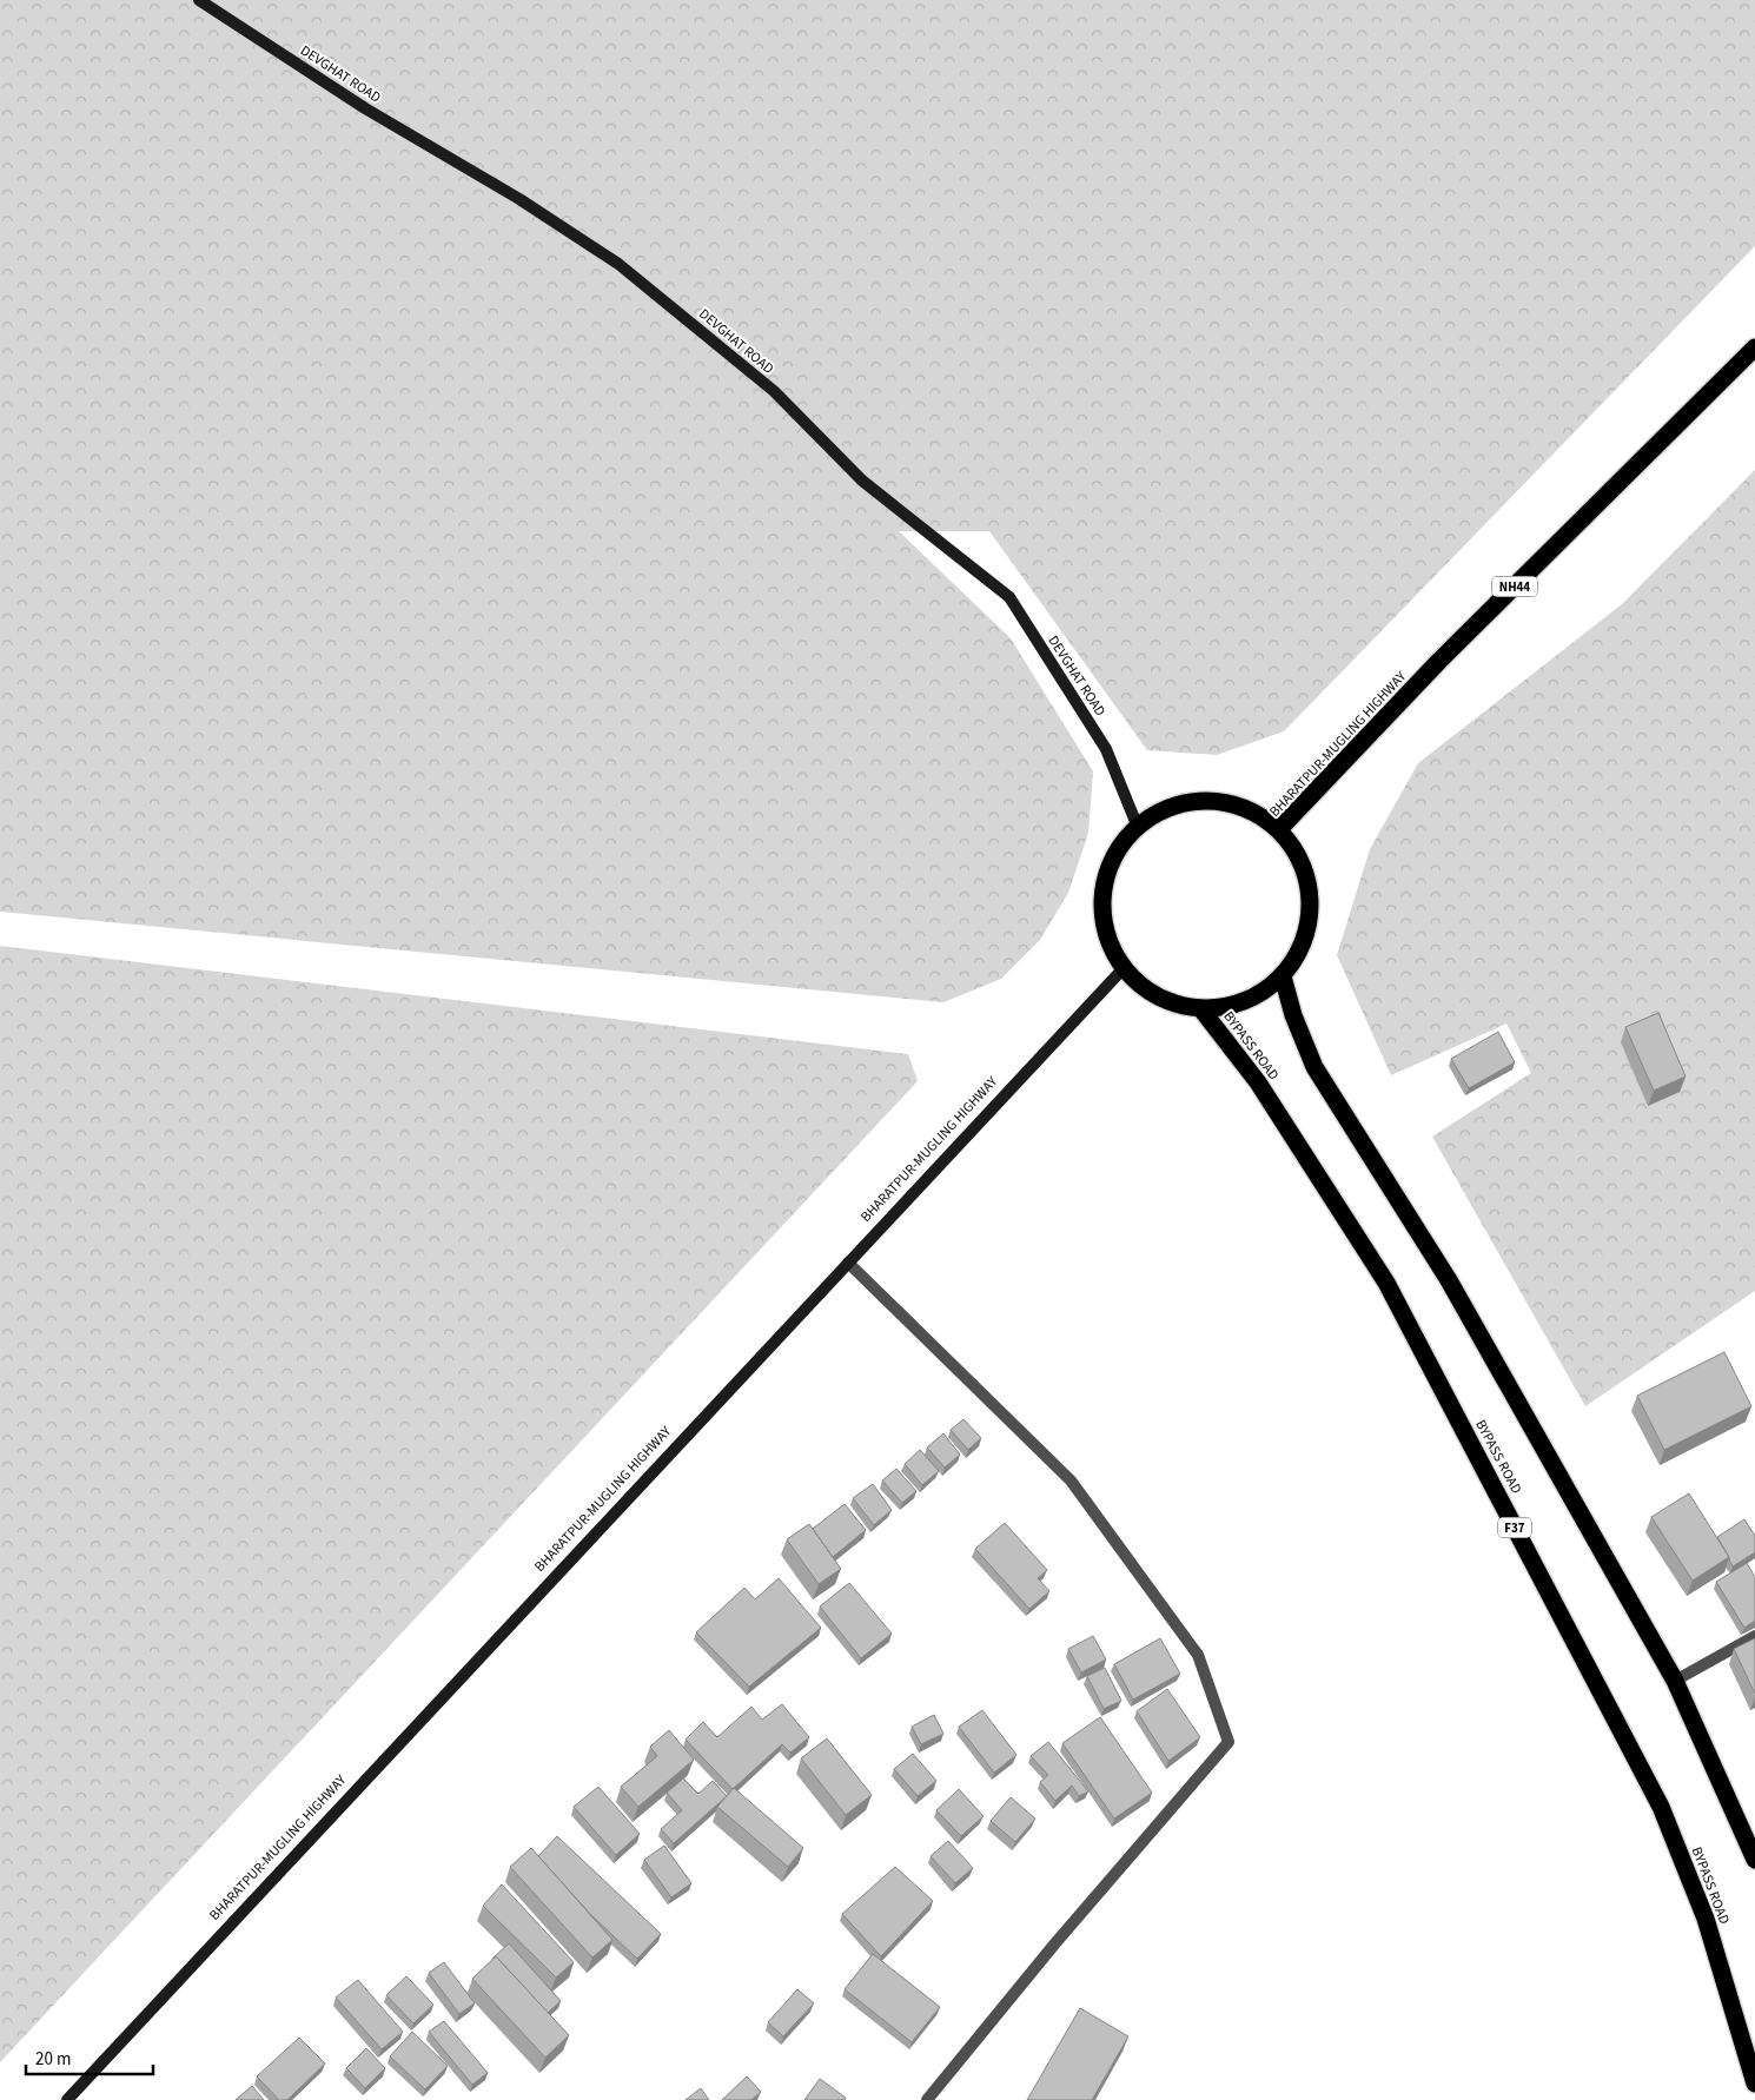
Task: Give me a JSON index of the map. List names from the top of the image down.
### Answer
{
  "streets": {
    "highway": [
      "NH44",
      "BHARATPUR-MUGLING HIGHWAY",
      "BYPASS ROAD",
      "F37"
    ],
    "main road": ["DEVGHAT ROAD"]
  },
  "crossings": [
    ["DEVGHAT ROAD", "BHARATPUR-MUGLING HIGHWAY"],
    ["DEVGHAT ROAD", "BYPASS ROAD"],
    ["BHARATPUR-MUGLING HIGHWAY", "BYPASS ROAD"]
  ],
  "scale_bar": "20 m"
}
